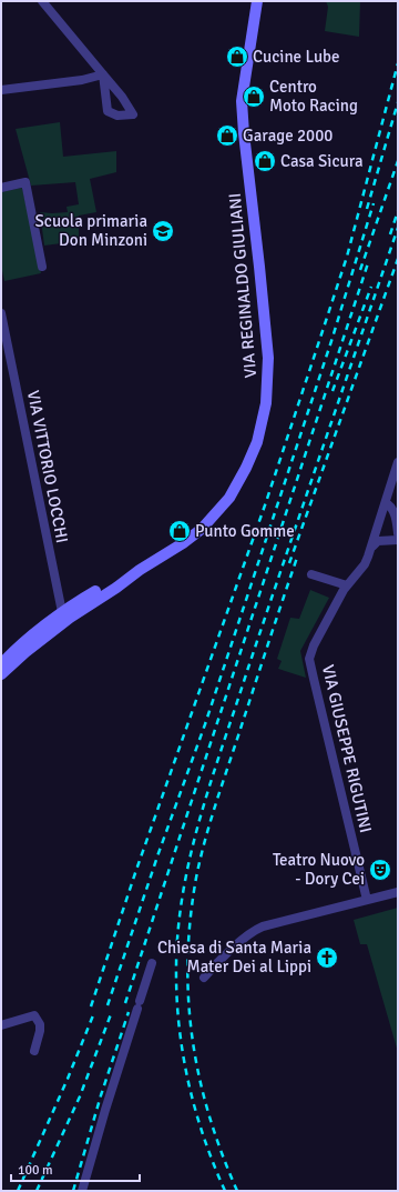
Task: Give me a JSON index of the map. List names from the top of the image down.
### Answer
{
  "streets": {
    "main road": ["VIA REGINALDO GIULIANI"],
    "street": ["VIA VITTORIO LOCCHI", "VIA GIUSEPPE RIGUTINI"]
  },
  "crossings": [
    ["VIA REGINALDO GIULIANI", "VIA VITTORIO LOCCHI"]
  ],
  "places": {
    "shop": [
      "Cucine Lube",
      "Centro Moto Racing",
      "Garage 2000",
      "Casa Sicura",
      "Punto Gomme"
    ],
    "school or university": ["Scuola primaria Don Minzoni"],
    "theatre": ["Teatro Nuovo - Dory Cei"],
    "church": ["Chiesa di Santa Maria Mater Dei al Lippi"]
  },
  "scale_bar": "100 m"
}
